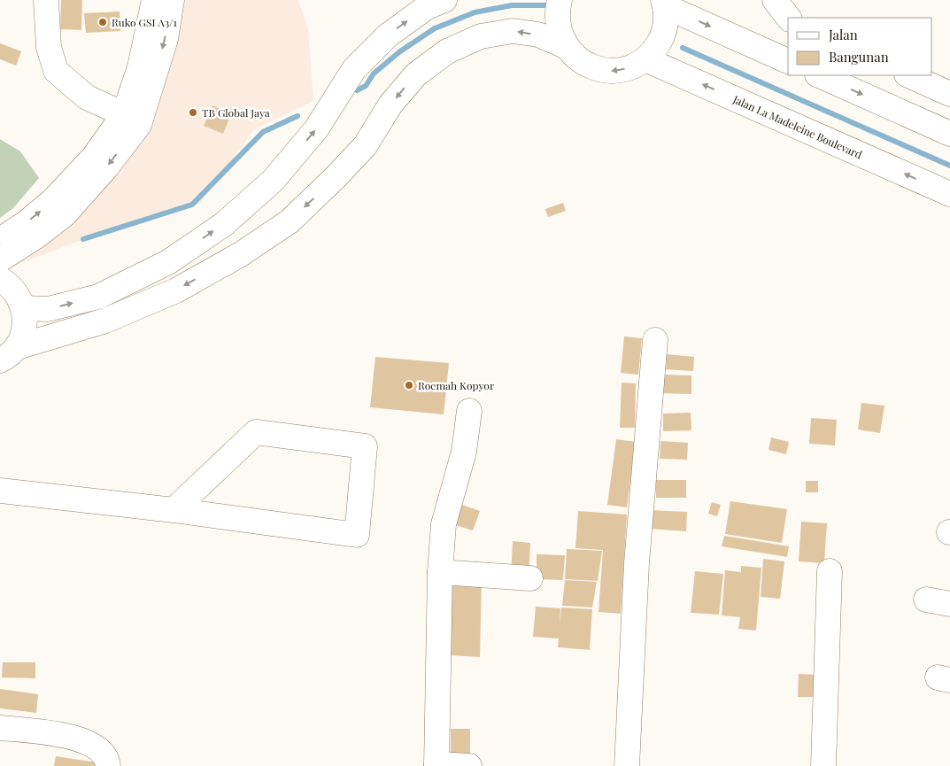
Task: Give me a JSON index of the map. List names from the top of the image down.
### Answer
{
  "streets": {
    "street": ["Jalan La Madeleine Boulevard"]
  },
  "places": ["Ruko GSI A3/1", "TB Global Jaya", "Roemah Kopyor"],
  "legend": ["Jalan", "Bangunan"]
}
